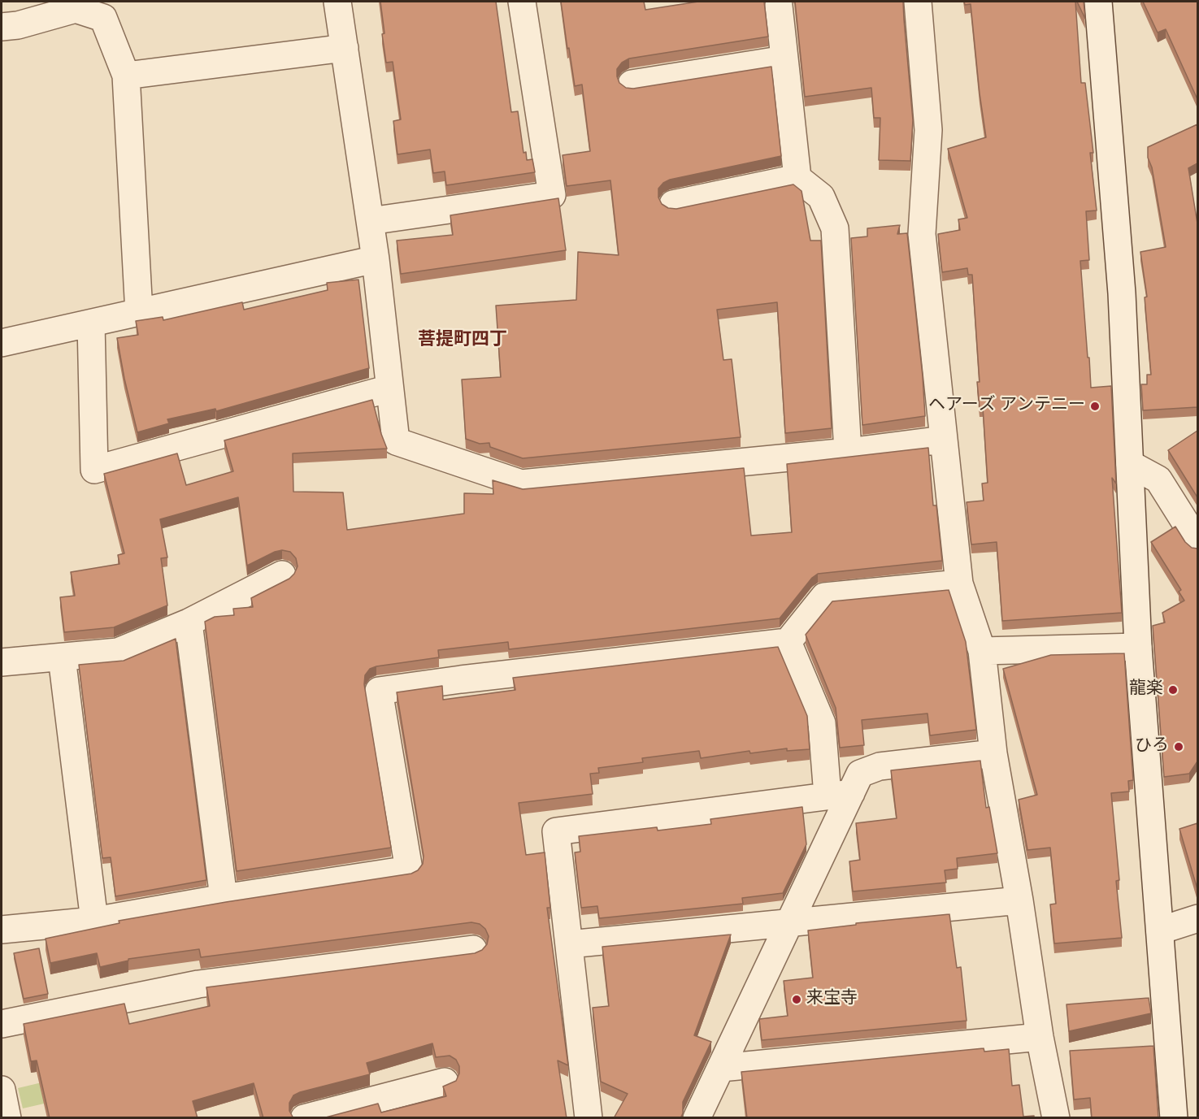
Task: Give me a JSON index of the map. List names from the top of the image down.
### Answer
{
  "districts": ["菩提町四丁"],
  "places": [
    "ヘアーズ アンテニー",
    "龍楽",
    "ひろ",
    "来宝寺"
  ]
}
